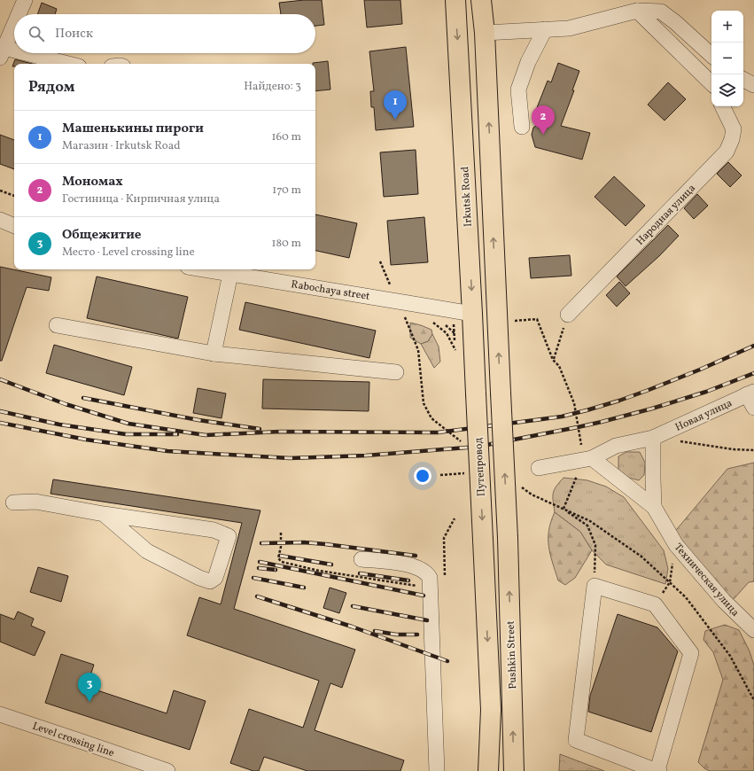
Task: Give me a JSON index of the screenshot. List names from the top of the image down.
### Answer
{
  "streets": {
    "main road": ["Irkutsk Road", "Путепровод", "Pushkin Street"],
    "street": [
      "Народная улица",
      "Rabochaya street",
      "Новая улица",
      "Техническая улица",
      "Level crossing line"
    ]
  },
  "crossings": [
    ["Irkutsk Road", "Rabochaya street"],
    ["Irkutsk Road", "Путепровод"]
  ],
  "one_way": ["Irkutsk Road", "Путепровод", "Pushkin Street"],
  "page": {
    "map_buttons": ["+", "−"],
    "search": "Поиск",
    "heading": ["Рядом", "Найдено: 3"],
    "pins": ["1", "2", "3"],
    "list": [
      {
        "mark": "1",
        "name": "Машенькины пироги",
        "note": "Магазин · Irkutsk Road",
        "value": "160 m"
      },
      {
        "mark": "2",
        "name": "Мономах",
        "note": "Гостиница · Кирпичная улица",
        "value": "170 m"
      },
      {
        "mark": "3",
        "name": "Общежитие",
        "note": "Место · Level crossing line",
        "value": "180 m"
      }
    ]
  }
}
